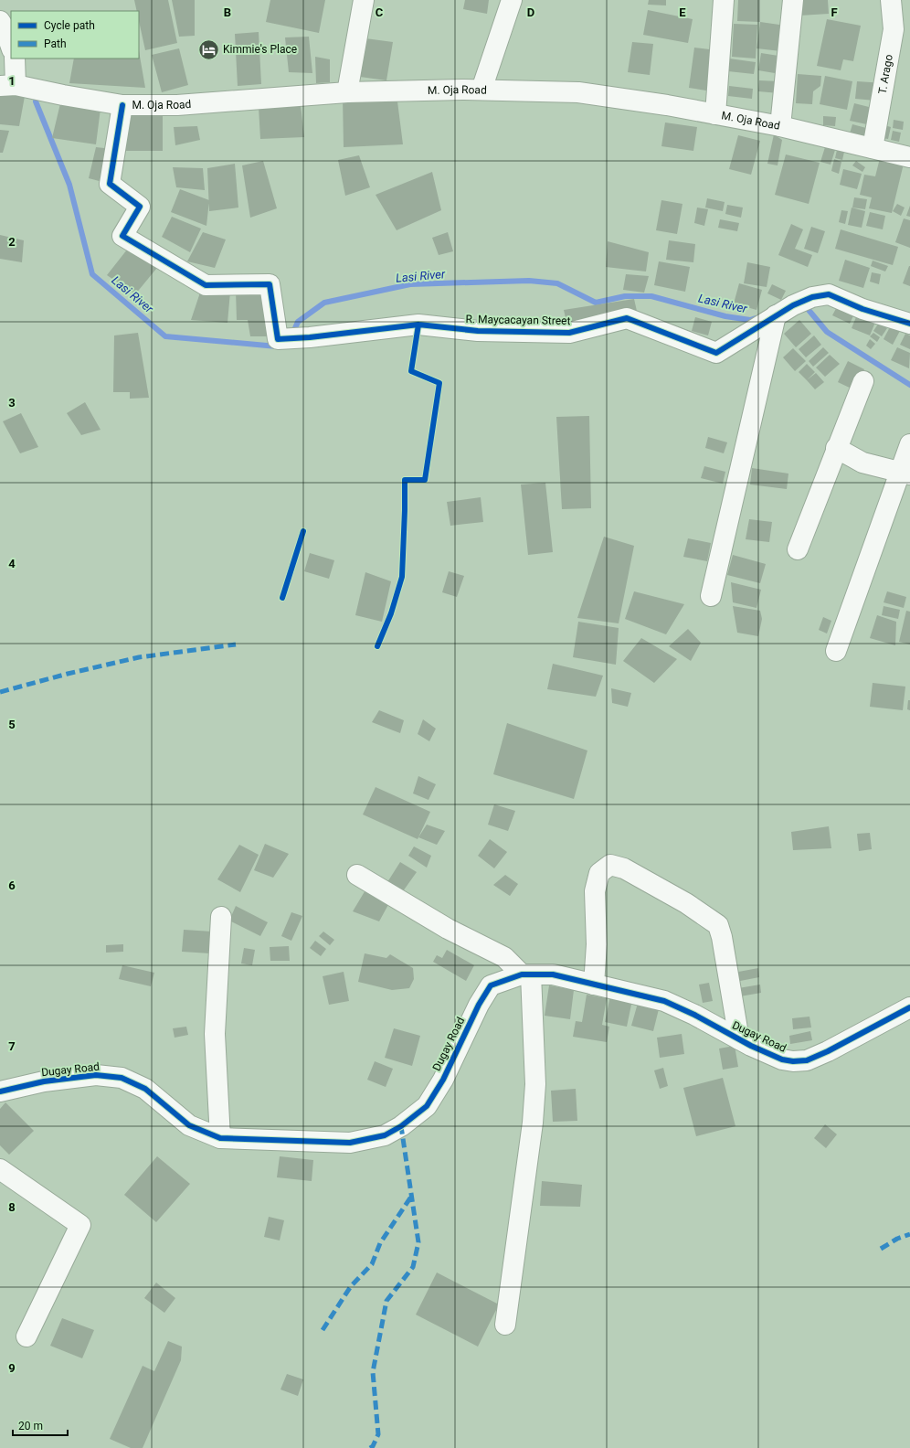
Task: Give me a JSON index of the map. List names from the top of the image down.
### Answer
{
  "streets": {
    "street": [
      "T. Arago",
      "M. Oja Road",
      "R. Maycacayan Street",
      "Dugay Road"
    ]
  },
  "crossings": [
    ["T. Arago", "M. Oja Road"],
    ["M. Oja Road", "R. Maycacayan Street"]
  ],
  "water": ["Lasi River"],
  "places": {
    "hotel": ["Kimmie's Place"]
  },
  "legend": ["Cycle path", "Path"],
  "scale_bar": "20 m",
  "grid": {
    "columns": [
      "B",
      "C",
      "D",
      "E",
      "F"
    ],
    "rows": [
      "1",
      "2",
      "3",
      "4",
      "5",
      "6",
      "7",
      "8",
      "9"
    ]
  }
}
